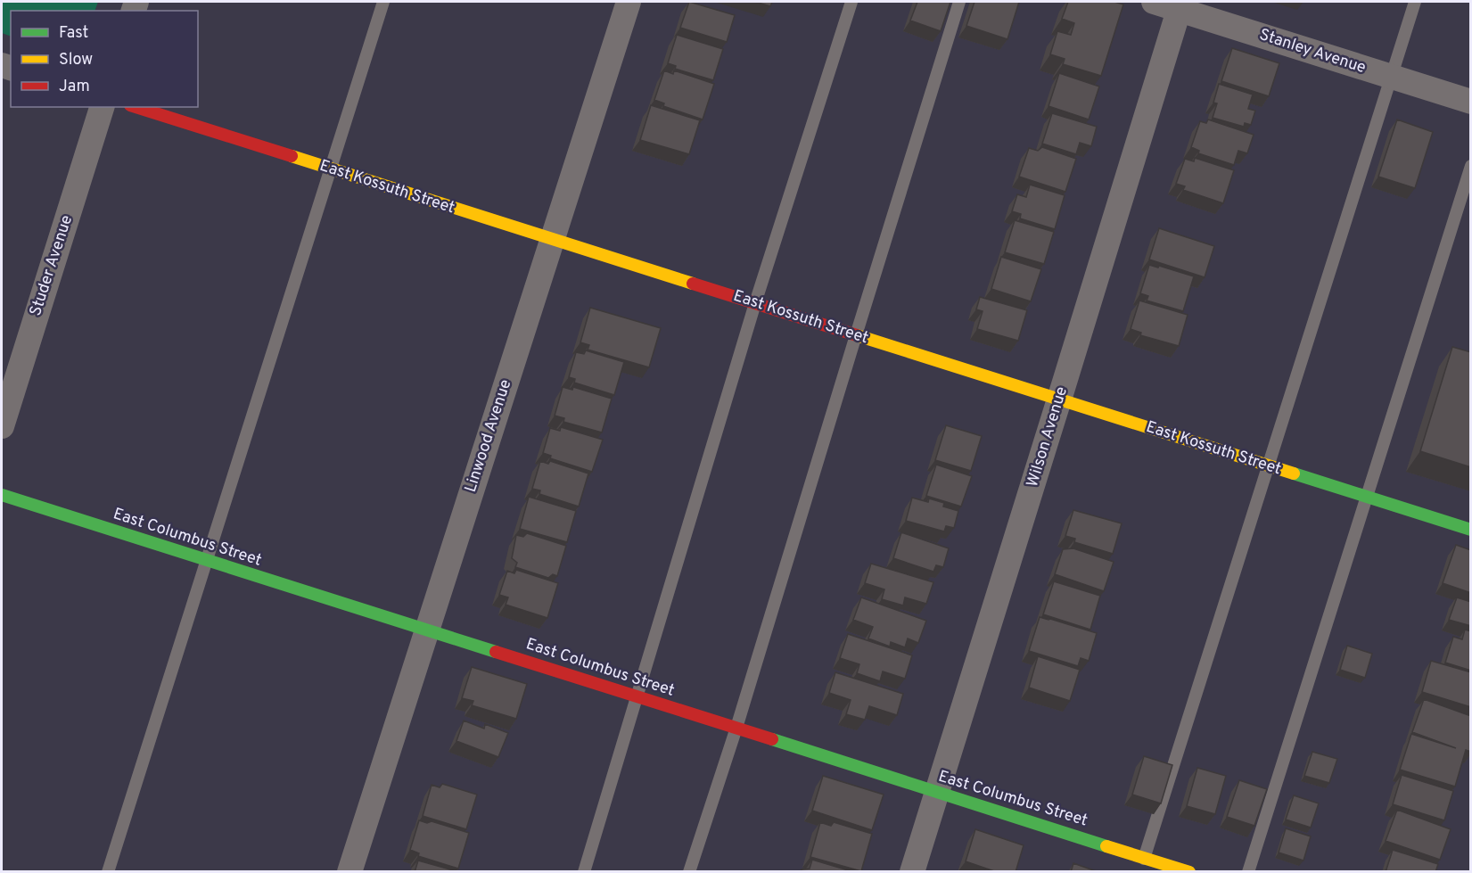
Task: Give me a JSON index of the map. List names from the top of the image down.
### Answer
{
  "streets": {
    "street": [
      "Stanley Avenue",
      "East Kossuth Street",
      "Studer Avenue",
      "Linwood Avenue",
      "Wilson Avenue",
      "East Columbus Street"
    ]
  },
  "crossings": [
    ["Stanley Avenue", "Wilson Avenue"],
    ["East Kossuth Street", "Linwood Avenue"],
    ["East Kossuth Street", "Wilson Avenue"],
    ["Linwood Avenue", "East Columbus Street"],
    ["Wilson Avenue", "East Columbus Street"]
  ],
  "legend": ["Fast", "Slow", "Jam"]
}
